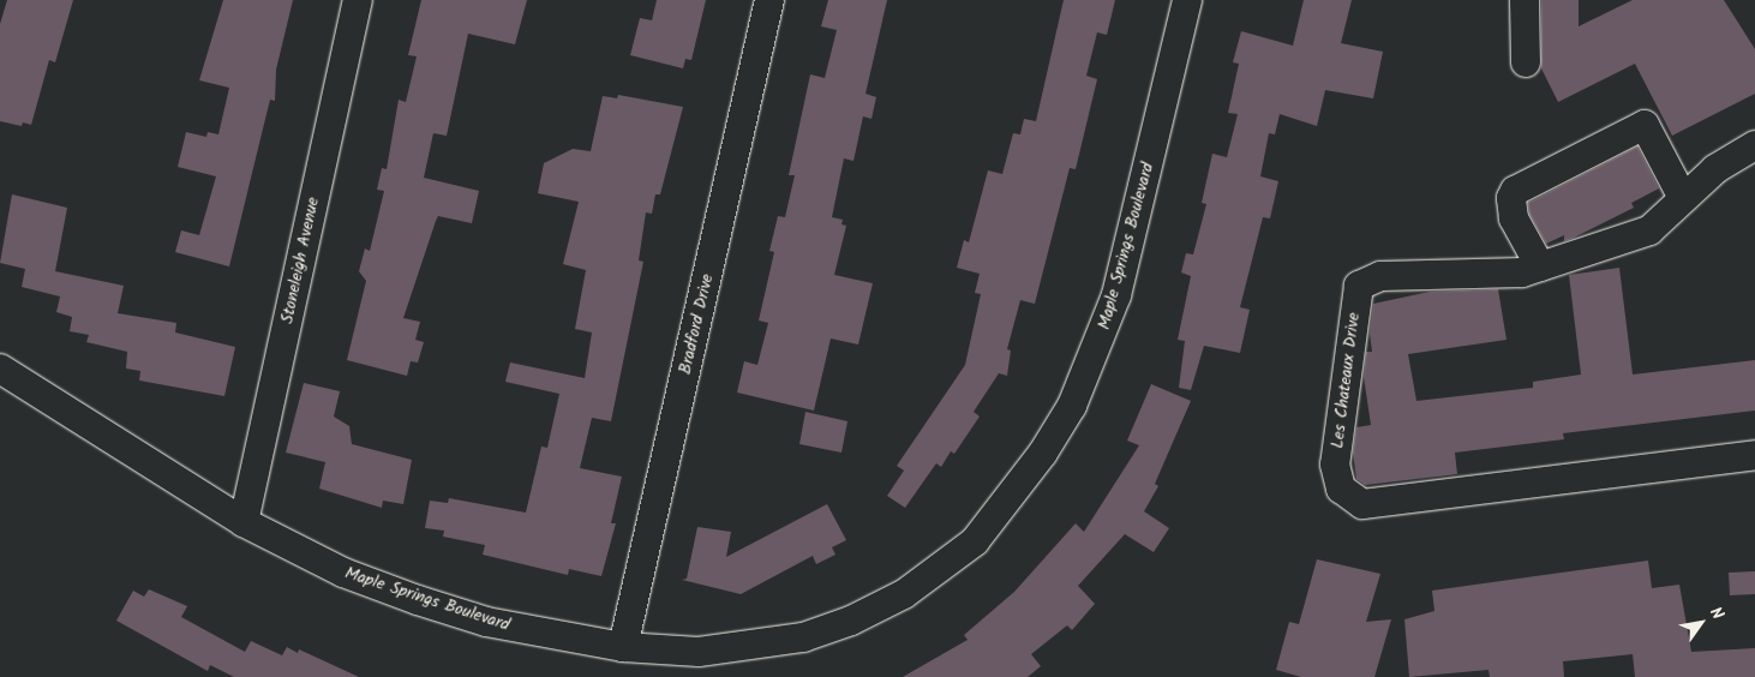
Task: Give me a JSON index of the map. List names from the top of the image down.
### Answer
{
  "streets": {
    "street": [
      "Maple Springs Boulevard",
      "Stoneleigh Avenue",
      "Bradford Drive",
      "Les Chateaux Drive"
    ]
  },
  "crossings": [
    ["Maple Springs Boulevard", "Stoneleigh Avenue"],
    ["Maple Springs Boulevard", "Bradford Drive"]
  ],
  "north": "top right"
}
